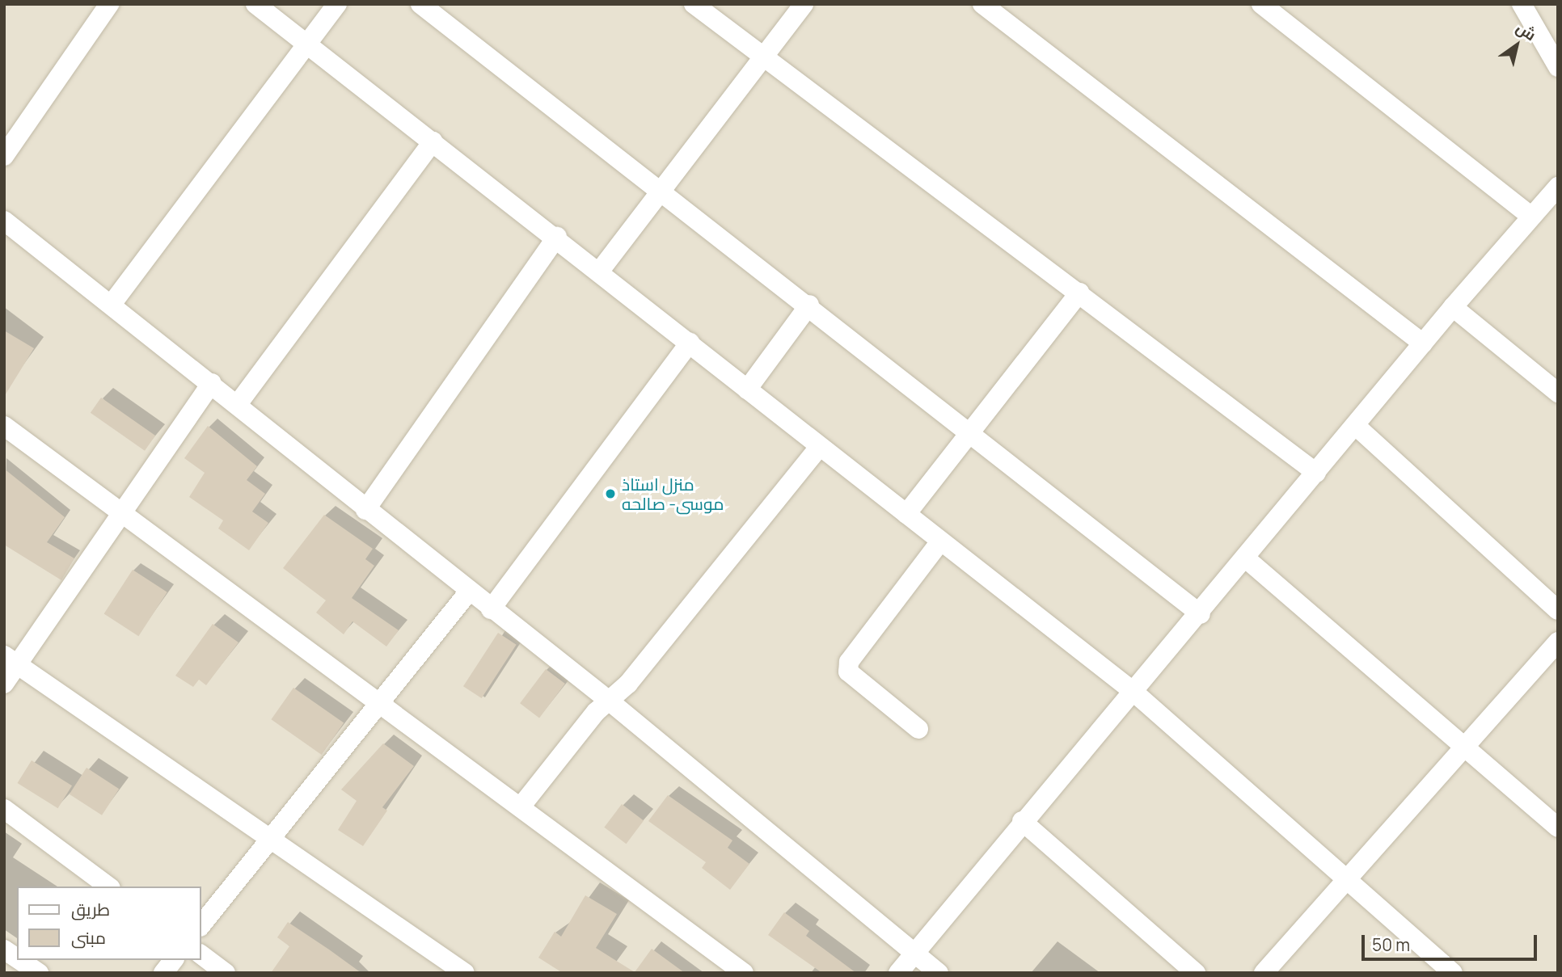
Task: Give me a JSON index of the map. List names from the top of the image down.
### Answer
{
  "places": ["منزل استاذ موسى- صالحه"],
  "legend": ["طريق", "مبنى"],
  "scale_bar": "50 m",
  "north": "top right"
}
